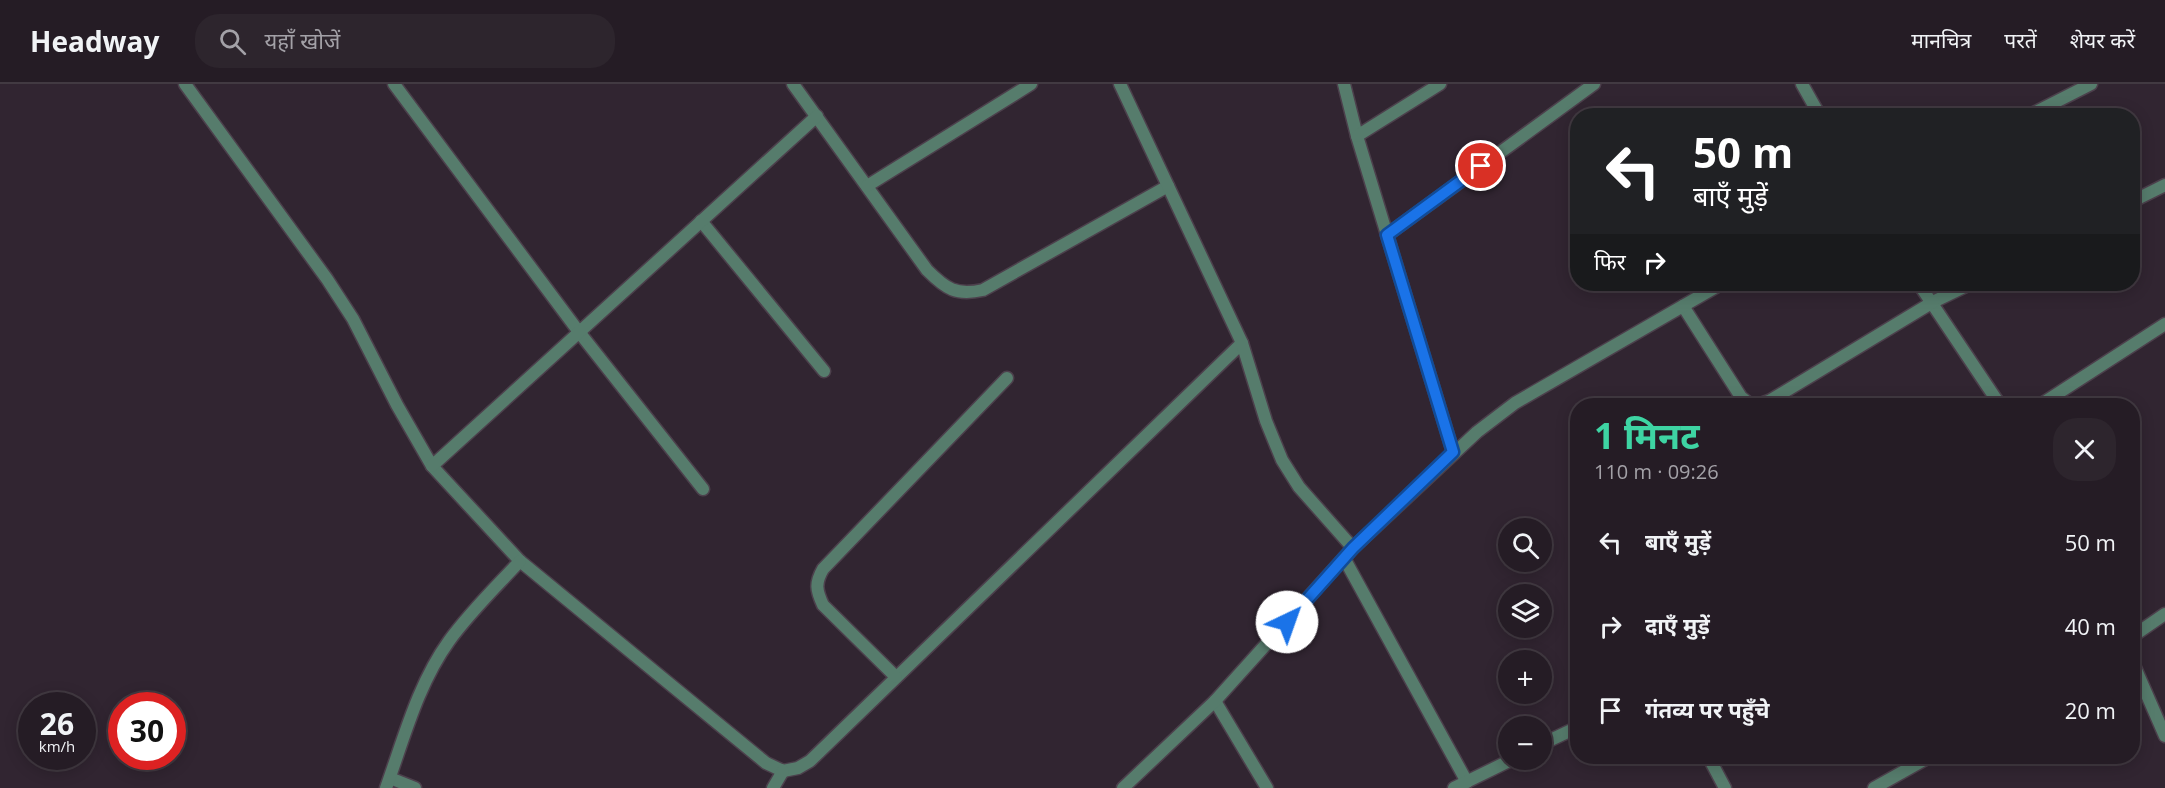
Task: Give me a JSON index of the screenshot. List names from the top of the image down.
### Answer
{
  "page": {
    "header": "Headway",
    "search": "यहाँ खोजें",
    "nav": ["मानचित्र", "परतें", "शेयर करें"],
    "turn": ["50 m", "बाएँ मुड़ें"],
    "then": "फिर",
    "heading": ["1 मिनट", "110 m · 09:26"],
    "list": [
      {
        "name": "बाएँ मुड़ें",
        "value": "50 m"
      },
      {
        "name": "दाएँ मुड़ें",
        "value": "40 m"
      },
      {
        "name": "गंतव्य पर पहुँचे",
        "value": "20 m"
      }
    ],
    "map_buttons": ["+", "−"],
    "speed": "26 km/h",
    "limit": "30"
  }
}
